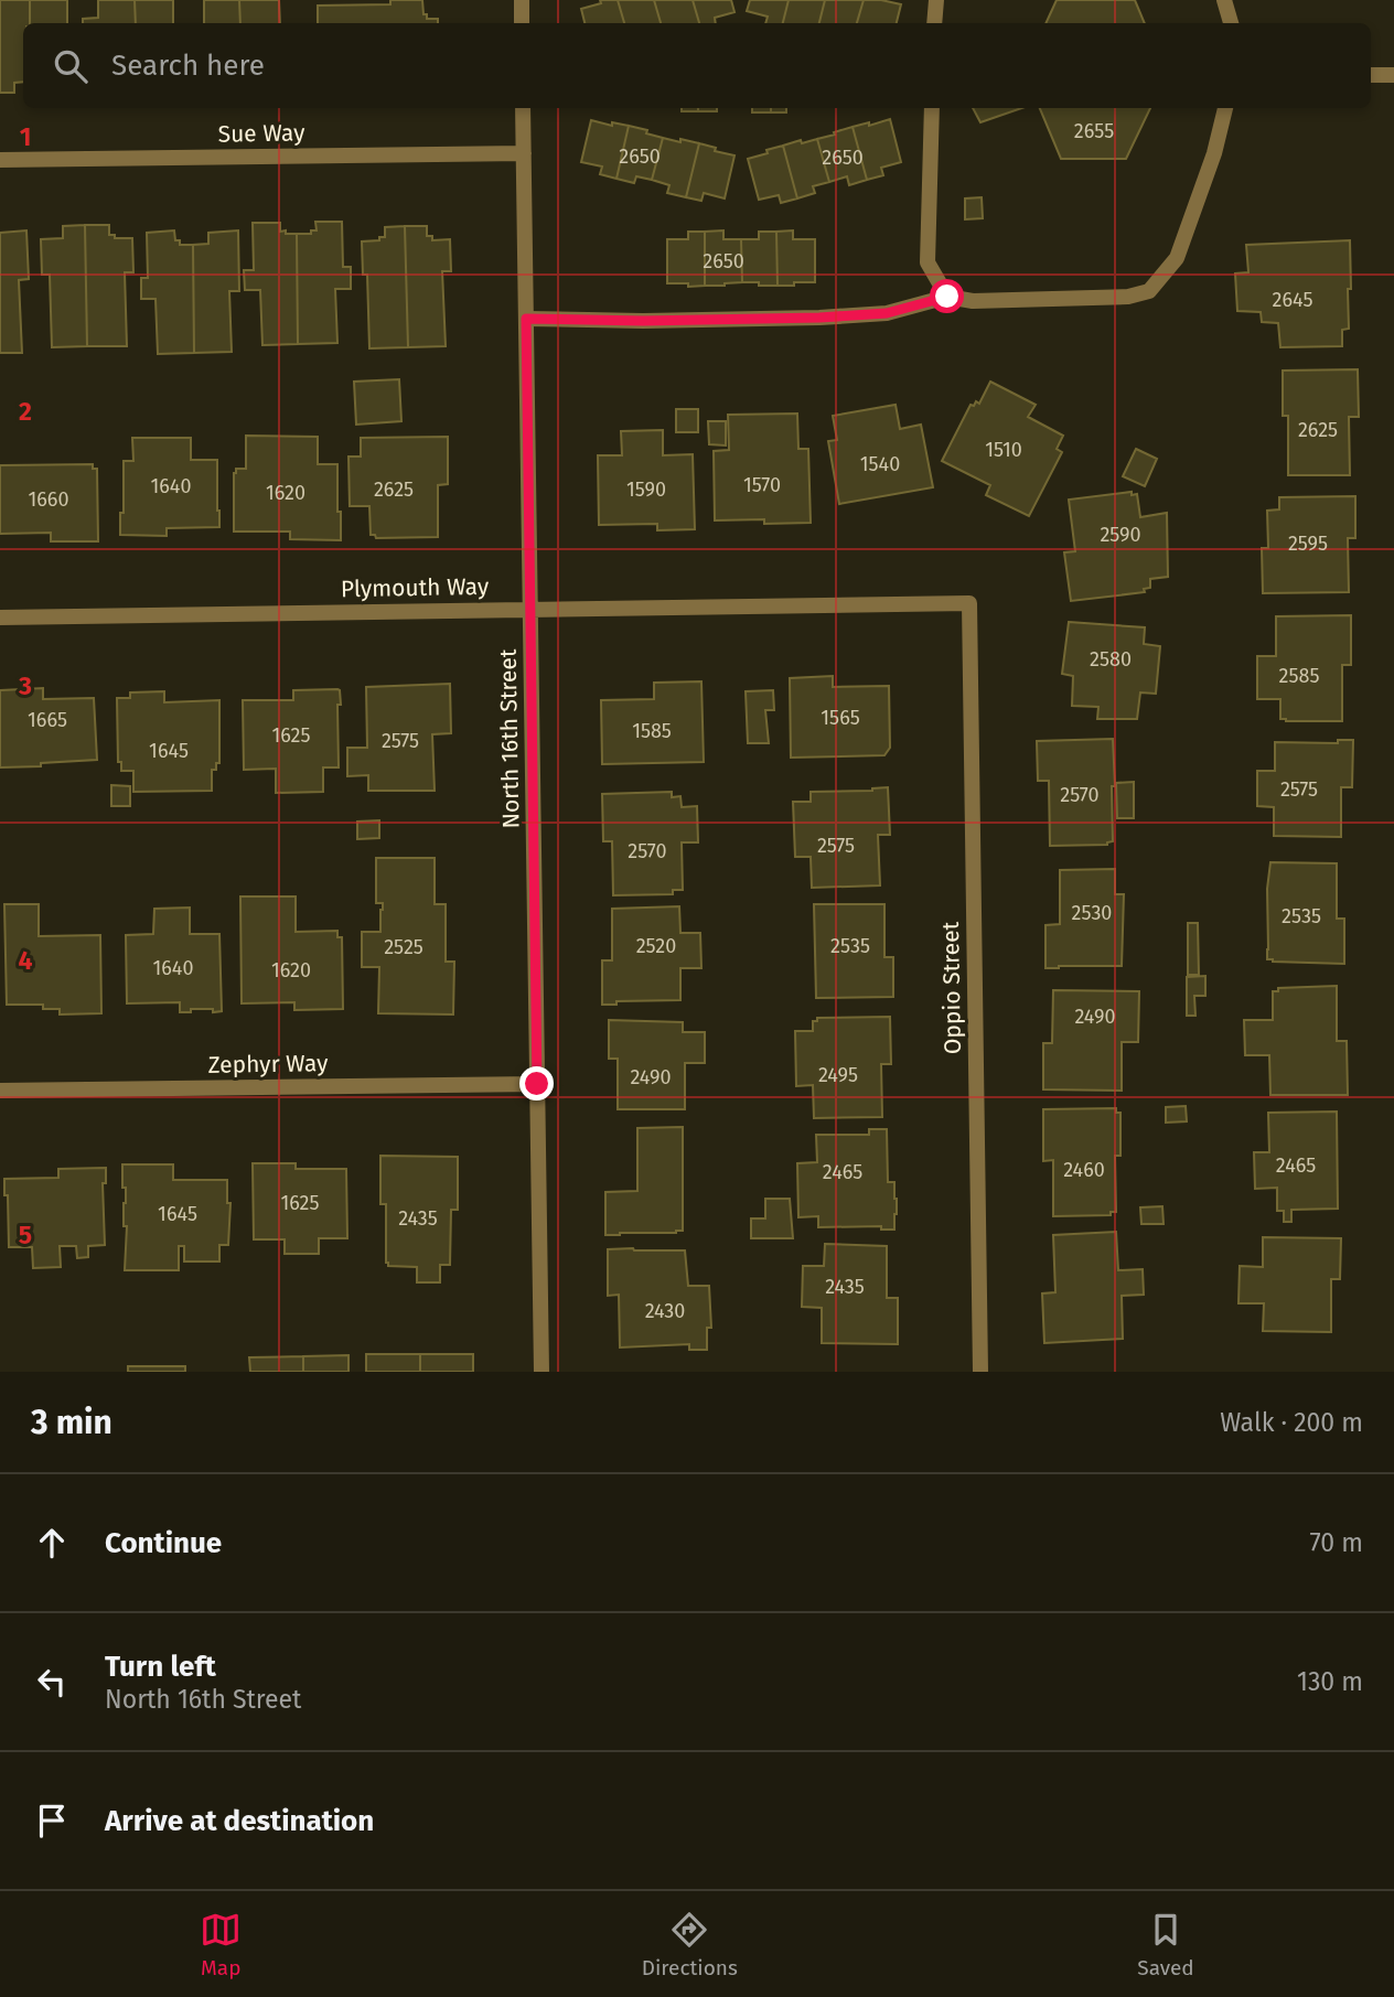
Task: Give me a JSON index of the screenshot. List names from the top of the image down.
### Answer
{
  "streets": {
    "street": [
      "Sue Way",
      "Plymouth Way",
      "North 16th Street",
      "Oppio Street",
      "Zephyr Way"
    ]
  },
  "crossings": [
    ["Sue Way", "North 16th Street"],
    ["Plymouth Way", "North 16th Street"],
    ["Plymouth Way", "Oppio Street"],
    ["North 16th Street", "Zephyr Way"]
  ],
  "house_numbers": [
    "2655",
    "2650",
    "2650",
    "2650",
    "2645",
    "2625",
    "1510",
    "1540",
    "1570",
    "1640",
    "2625",
    "1590",
    "1620",
    "1660",
    "2590",
    "2595",
    "2580",
    "2585",
    "1565",
    "1665",
    "1585",
    "1625",
    "2575",
    "1645",
    "2575",
    "2570",
    "2575",
    "2570",
    "2530",
    "2535",
    "2520",
    "2535",
    "2525",
    "1640",
    "1620",
    "2490",
    "2495",
    "2490",
    "2465",
    "2460",
    "2465",
    "1625",
    "1645",
    "2435",
    "2435",
    "2430"
  ],
  "page": {
    "search": "Search here",
    "heading": ["3 min", "Walk · 200 m"],
    "list": [
      ["Continue", "70 m"],
      ["Turn left", "North 16th Street", "130 m"],
      "Arrive at destination"
    ],
    "nav": ["Map", "Directions", "Saved"]
  },
  "grid": {
    "rows": [
      "1",
      "2",
      "3",
      "4",
      "5"
    ]
  }
}
